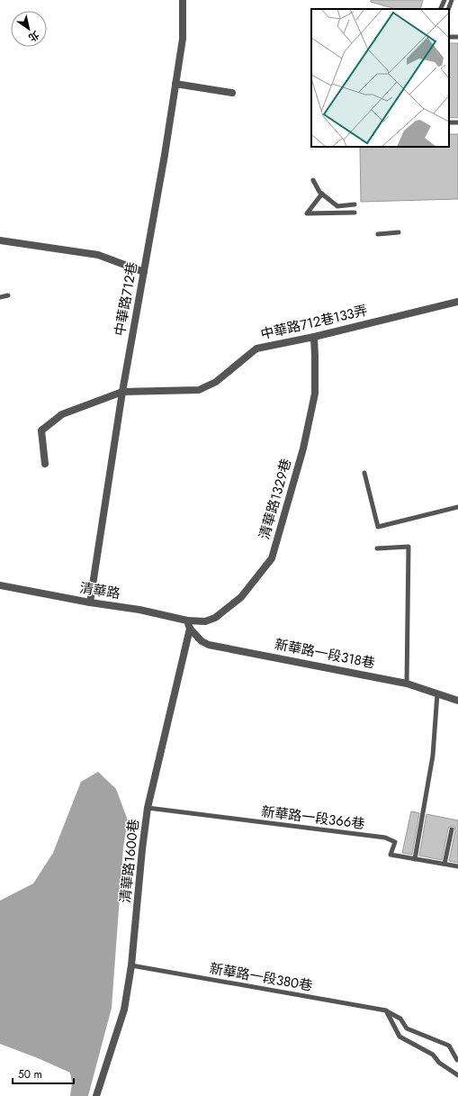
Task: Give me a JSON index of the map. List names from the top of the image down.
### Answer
{
  "streets": {
    "street": [
      "中華路712巷",
      "中華路712巷133弄",
      "清華路1329巷",
      "清華路",
      "新華路一段318巷",
      "清華路1600巷"
    ],
    "lane": ["新華路一段366巷", "新華路一段380巷"]
  },
  "crossings": [
    ["中華路712巷", "中華路712巷133弄"],
    ["中華路712巷", "清華路"],
    ["中華路712巷133弄", "清華路1329巷"],
    ["清華路1329巷", "清華路"],
    ["新華路一段318巷", "清華路1600巷"],
    ["新華路一段366巷", "清華路1600巷"],
    ["清華路1600巷", "新華路一段380巷"]
  ],
  "scale_bar": "50 m",
  "north": "bottom right"
}
